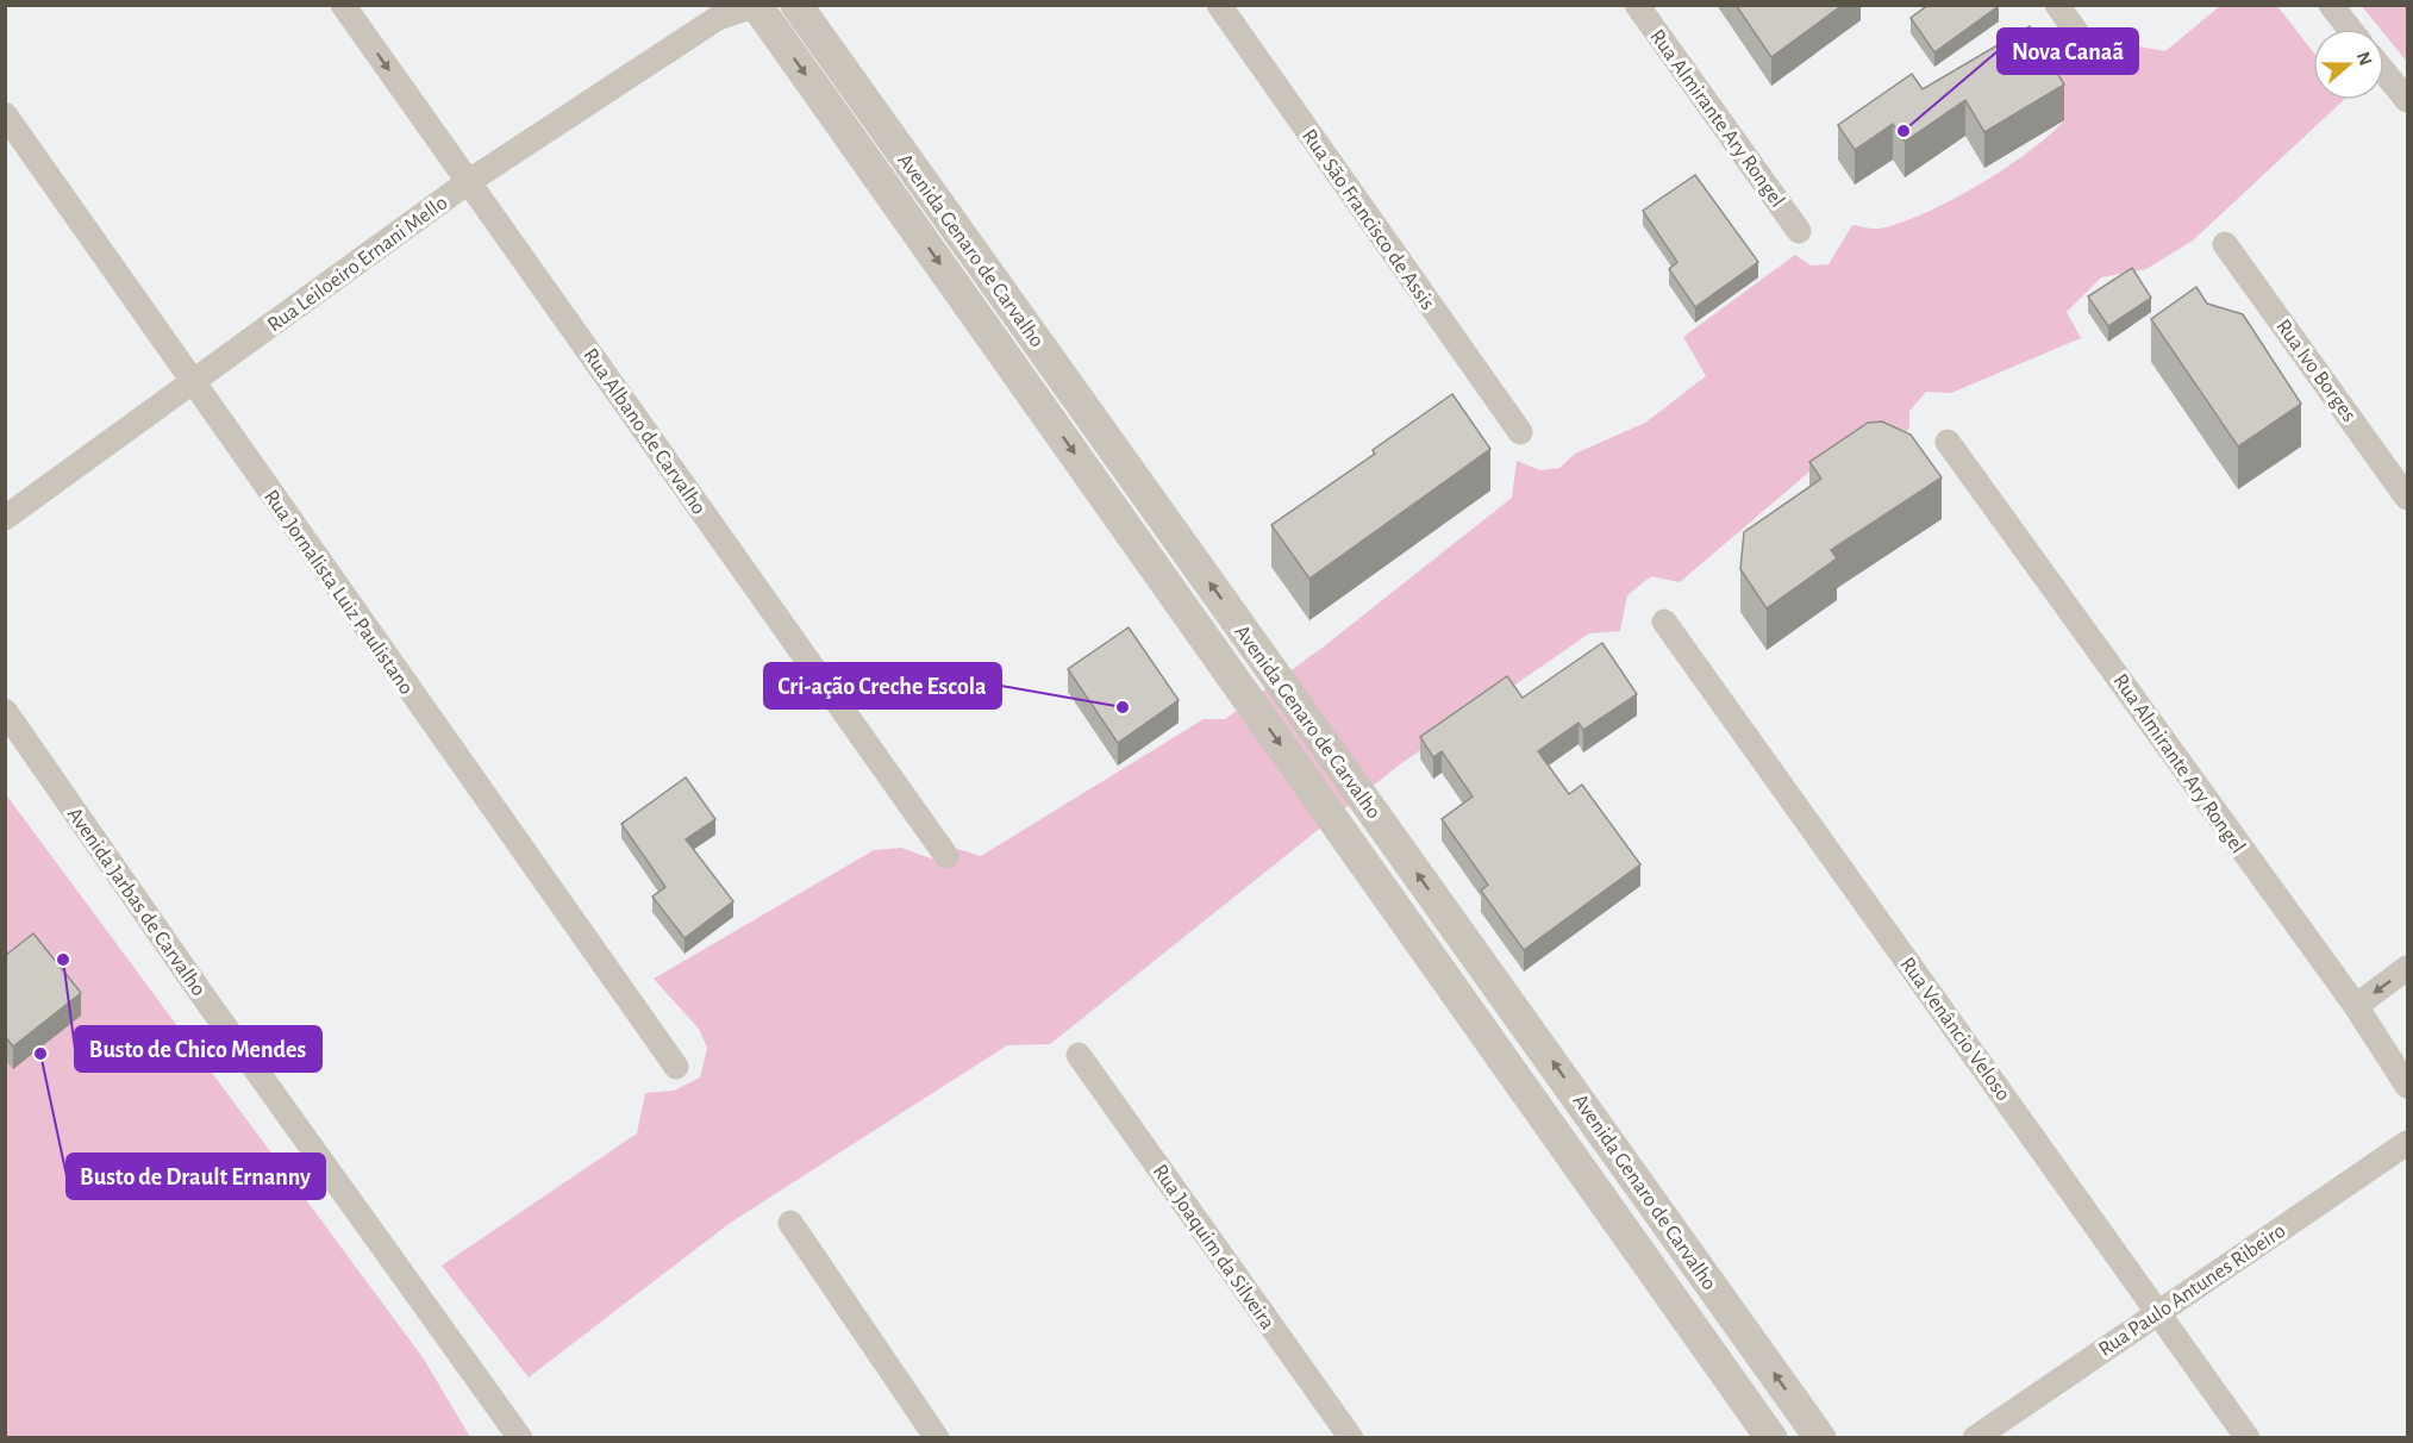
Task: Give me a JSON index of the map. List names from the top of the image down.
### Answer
{
  "streets": {
    "street": [
      "Rua Almirante Ary Rongel",
      "Rua São Francisco de Assis",
      "Avenida Genaro de Carvalho",
      "Rua Leiloeiro Ernani Mello",
      "Rua Ivo Borges",
      "Rua Albano de Carvalho",
      "Rua Jornalista Luiz Paulistano",
      "Avenida Jarbas de Carvalho",
      "Rua Venâncio Veloso",
      "Rua Joaquim da Silveira",
      "Rua Paulo Antunes Ribeiro"
    ]
  },
  "crossings": [
    ["Avenida Genaro de Carvalho", "Rua Leiloeiro Ernani Mello"],
    ["Rua Leiloeiro Ernani Mello", "Rua Albano de Carvalho"],
    ["Rua Leiloeiro Ernani Mello", "Rua Jornalista Luiz Paulistano"],
    ["Rua Venâncio Veloso", "Rua Paulo Antunes Ribeiro"]
  ],
  "places": [
    "Nova Canaã",
    "Cri-ação Creche Escola",
    "Busto de Chico Mendes",
    "Busto de Drault Ernanny"
  ],
  "north": "right"
}
